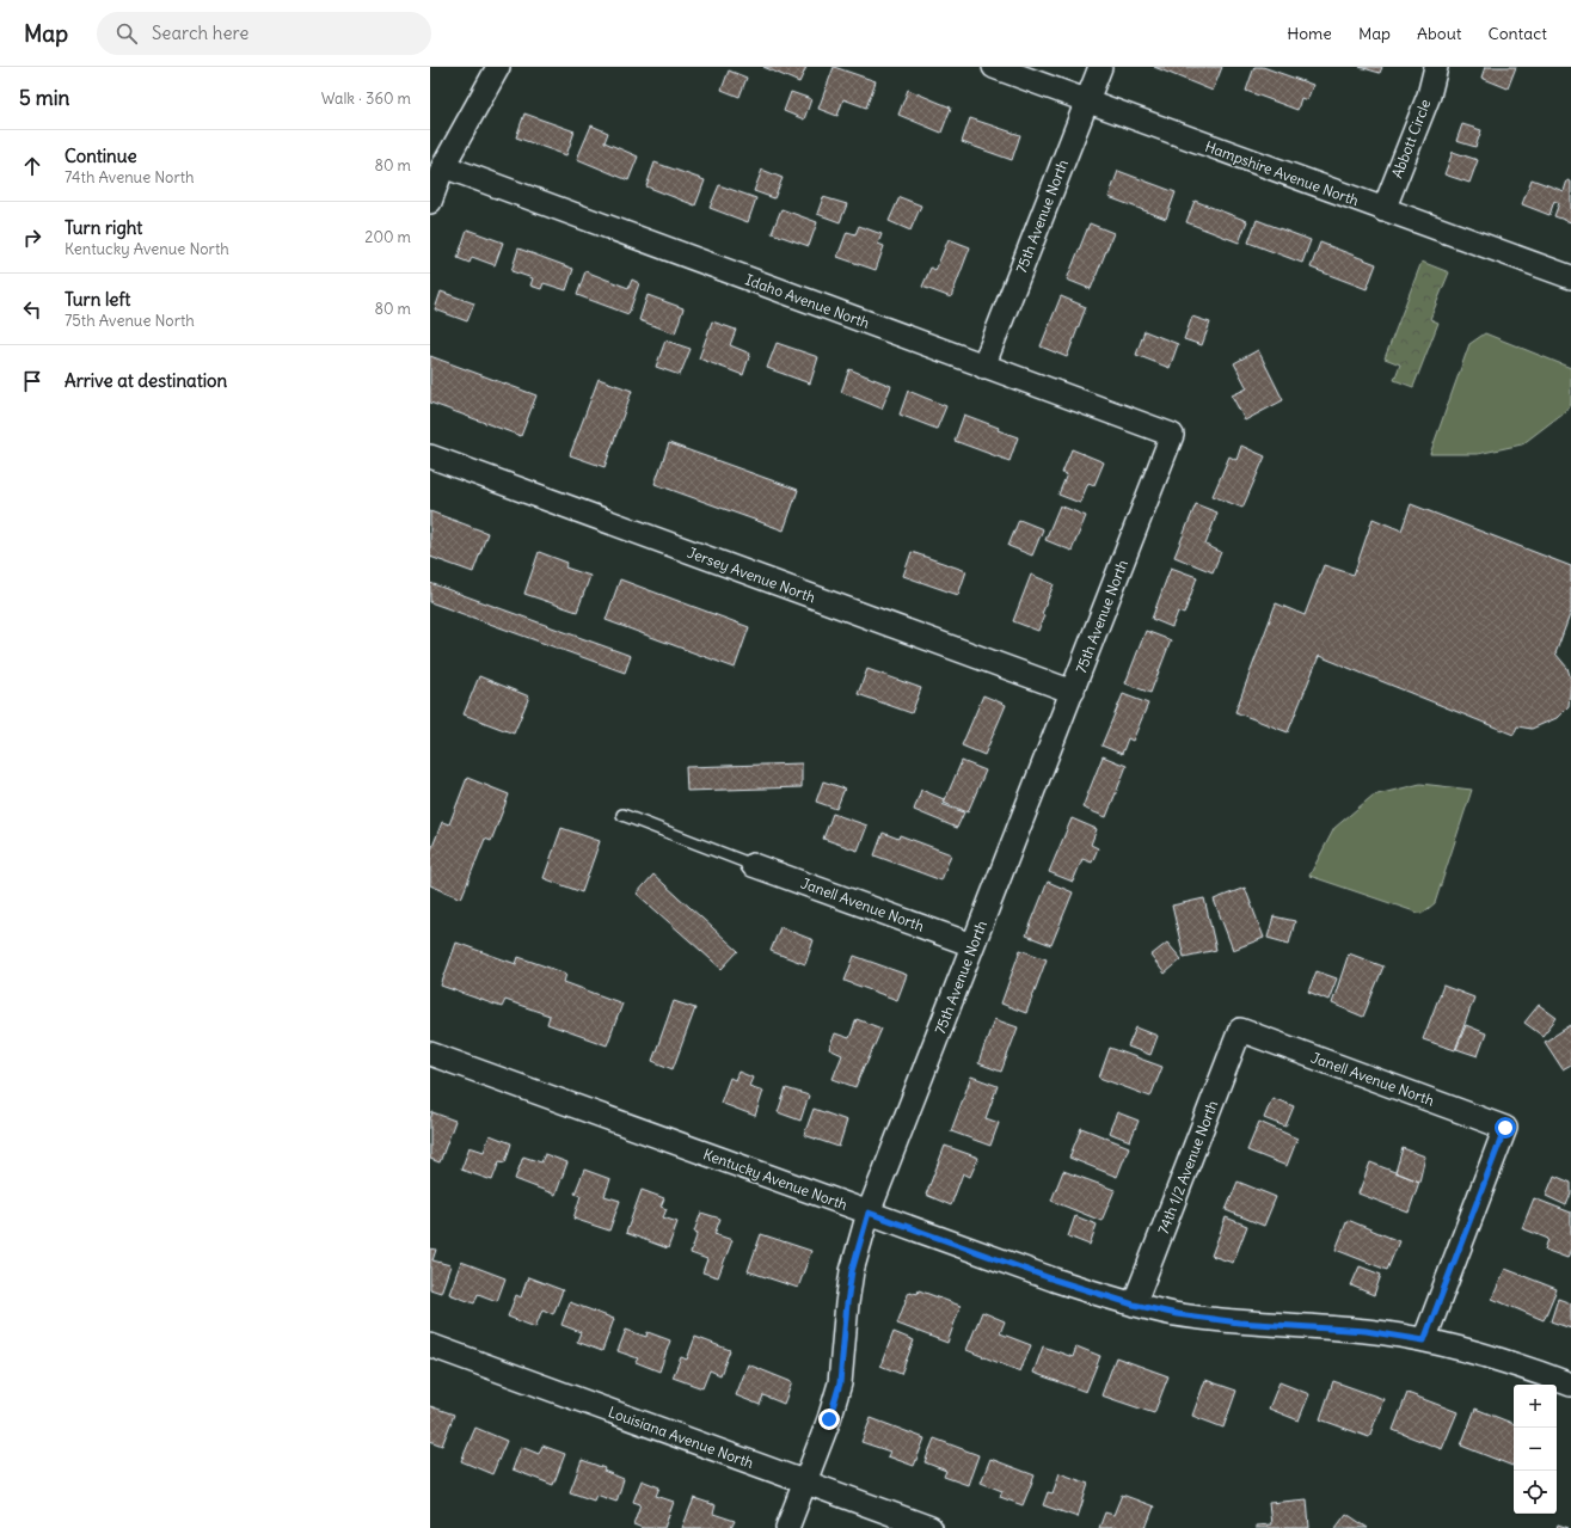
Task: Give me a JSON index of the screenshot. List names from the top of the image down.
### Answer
{
  "streets": {
    "street": [
      "Abbott Circle",
      "Hampshire Avenue North",
      "75th Avenue North",
      "Idaho Avenue North",
      "Jersey Avenue North",
      "Janell Avenue North",
      "74th 1/2 Avenue North",
      "Kentucky Avenue North",
      "Louisiana Avenue North"
    ]
  },
  "crossings": [
    ["Abbott Circle", "Hampshire Avenue North"],
    ["Hampshire Avenue North", "75th Avenue North"],
    ["75th Avenue North", "Idaho Avenue North"],
    ["75th Avenue North", "Jersey Avenue North"],
    ["75th Avenue North", "Janell Avenue North"],
    ["75th Avenue North", "Kentucky Avenue North"],
    ["75th Avenue North", "Louisiana Avenue North"],
    ["Janell Avenue North", "74th 1/2 Avenue North"],
    ["Janell Avenue North", "Kentucky Avenue North"],
    ["74th 1/2 Avenue North", "Kentucky Avenue North"]
  ],
  "page": {
    "header": "Map",
    "search": "Search here",
    "nav": [
      "Home",
      "Map",
      "About",
      "Contact"
    ],
    "heading": ["5 min", "Walk · 360 m"],
    "list": [
      ["Continue", "74th Avenue North", "80 m"],
      ["Turn right", "Kentucky Avenue North", "200 m"],
      ["Turn left", "75th Avenue North", "80 m"],
      "Arrive at destination"
    ],
    "map_buttons": ["+", "−"]
  }
}
